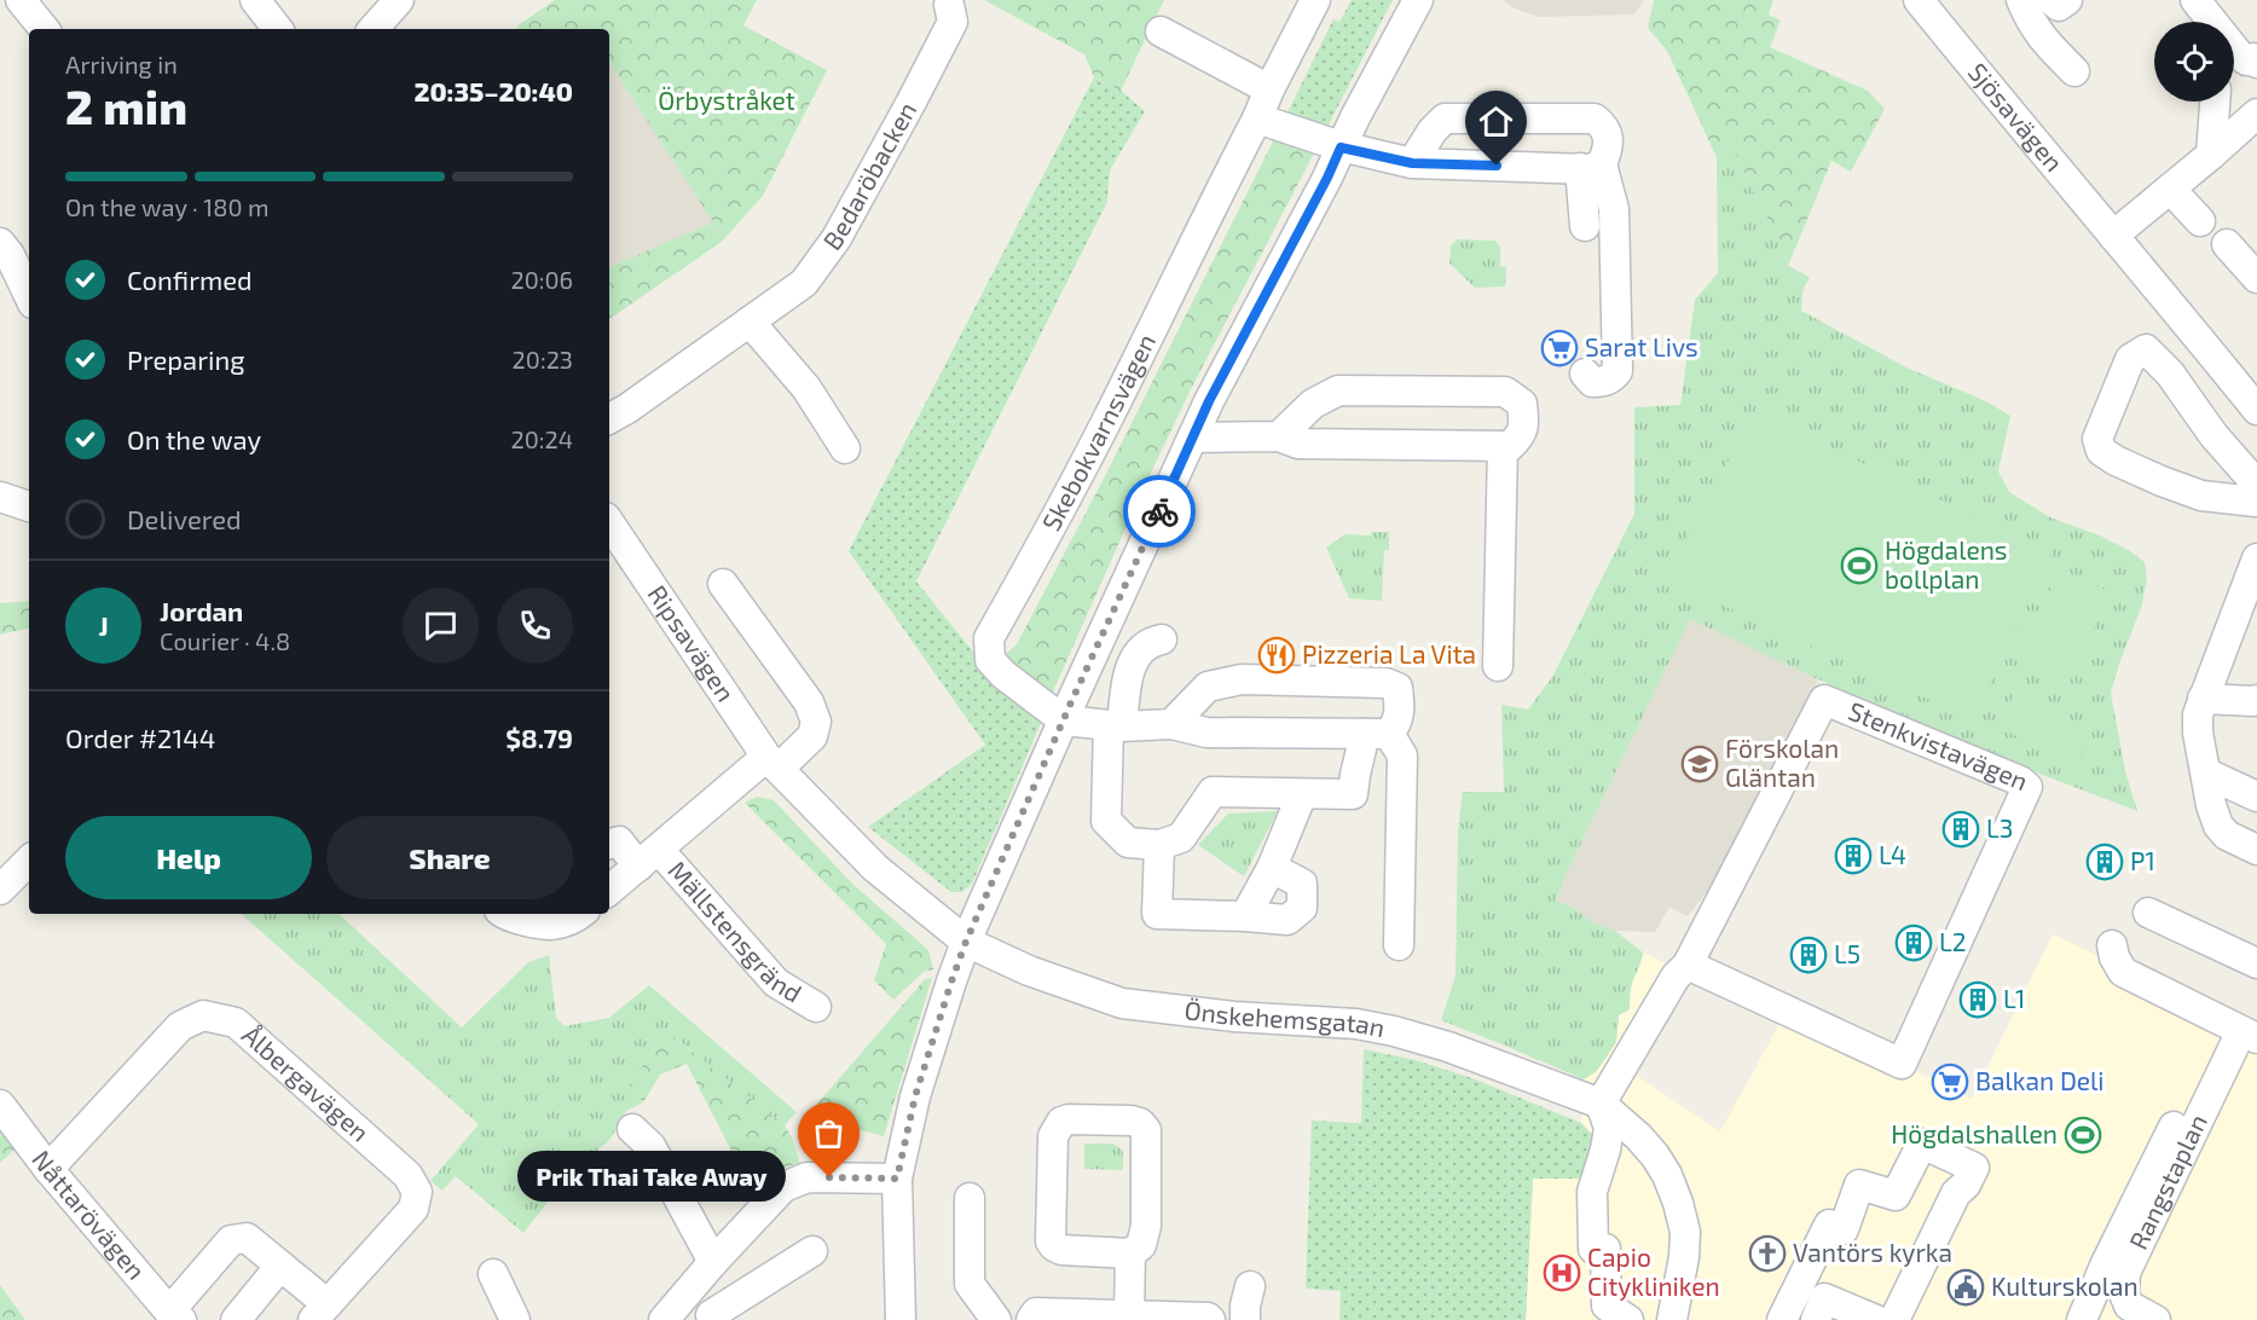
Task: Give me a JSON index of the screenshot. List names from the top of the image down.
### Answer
{
  "streets": {
    "street": [
      "Sjösavägen",
      "Bedaröbacken",
      "Skebokvarnsvägen",
      "Ripsavägen",
      "Stenkvistavägen",
      "Mällstensgränd",
      "Önskehemsgatan",
      "Ålbergavägen",
      "Rangstaplan",
      "Nåttarövägen"
    ]
  },
  "crossings": [
    ["Ripsavägen", "Önskehemsgatan"],
    ["Ålbergavägen", "Nåttarövägen"]
  ],
  "parks": ["Örbystråket"],
  "places": {
    "supermarket": ["Sarat Livs", "Balkan Deli"],
    "sports": ["Högdalens bollplan", "Högdalshallen"],
    "restaurant": ["Pizzeria La Vita"],
    "school or university": ["Förskolan Gläntan"],
    "building": [
      "L3",
      "L4",
      "P1",
      "L2",
      "L5",
      "L1"
    ],
    "other": ["Prik Thai Take Away"],
    "church": ["Vantörs kyrka"],
    "hospital": ["Capio Citykliniken"],
    "public building": ["Kulturskolan"]
  },
  "page": {
    "heading": ["2 min", "Arriving in", "20:35–20:40"],
    "panel": [
      "Jordan",
      "Courier · 4.8",
      "Order #2144",
      "$8.79"
    ],
    "bar": "On the way · 180 m",
    "list": [
      ["Confirmed", "20:06"],
      ["Preparing", "20:23"],
      ["On the way", "20:24"],
      "Delivered"
    ],
    "round": "J",
    "buttons": ["Help", "Share"],
    "bubble": "Prik Thai Take Away"
  }
}
